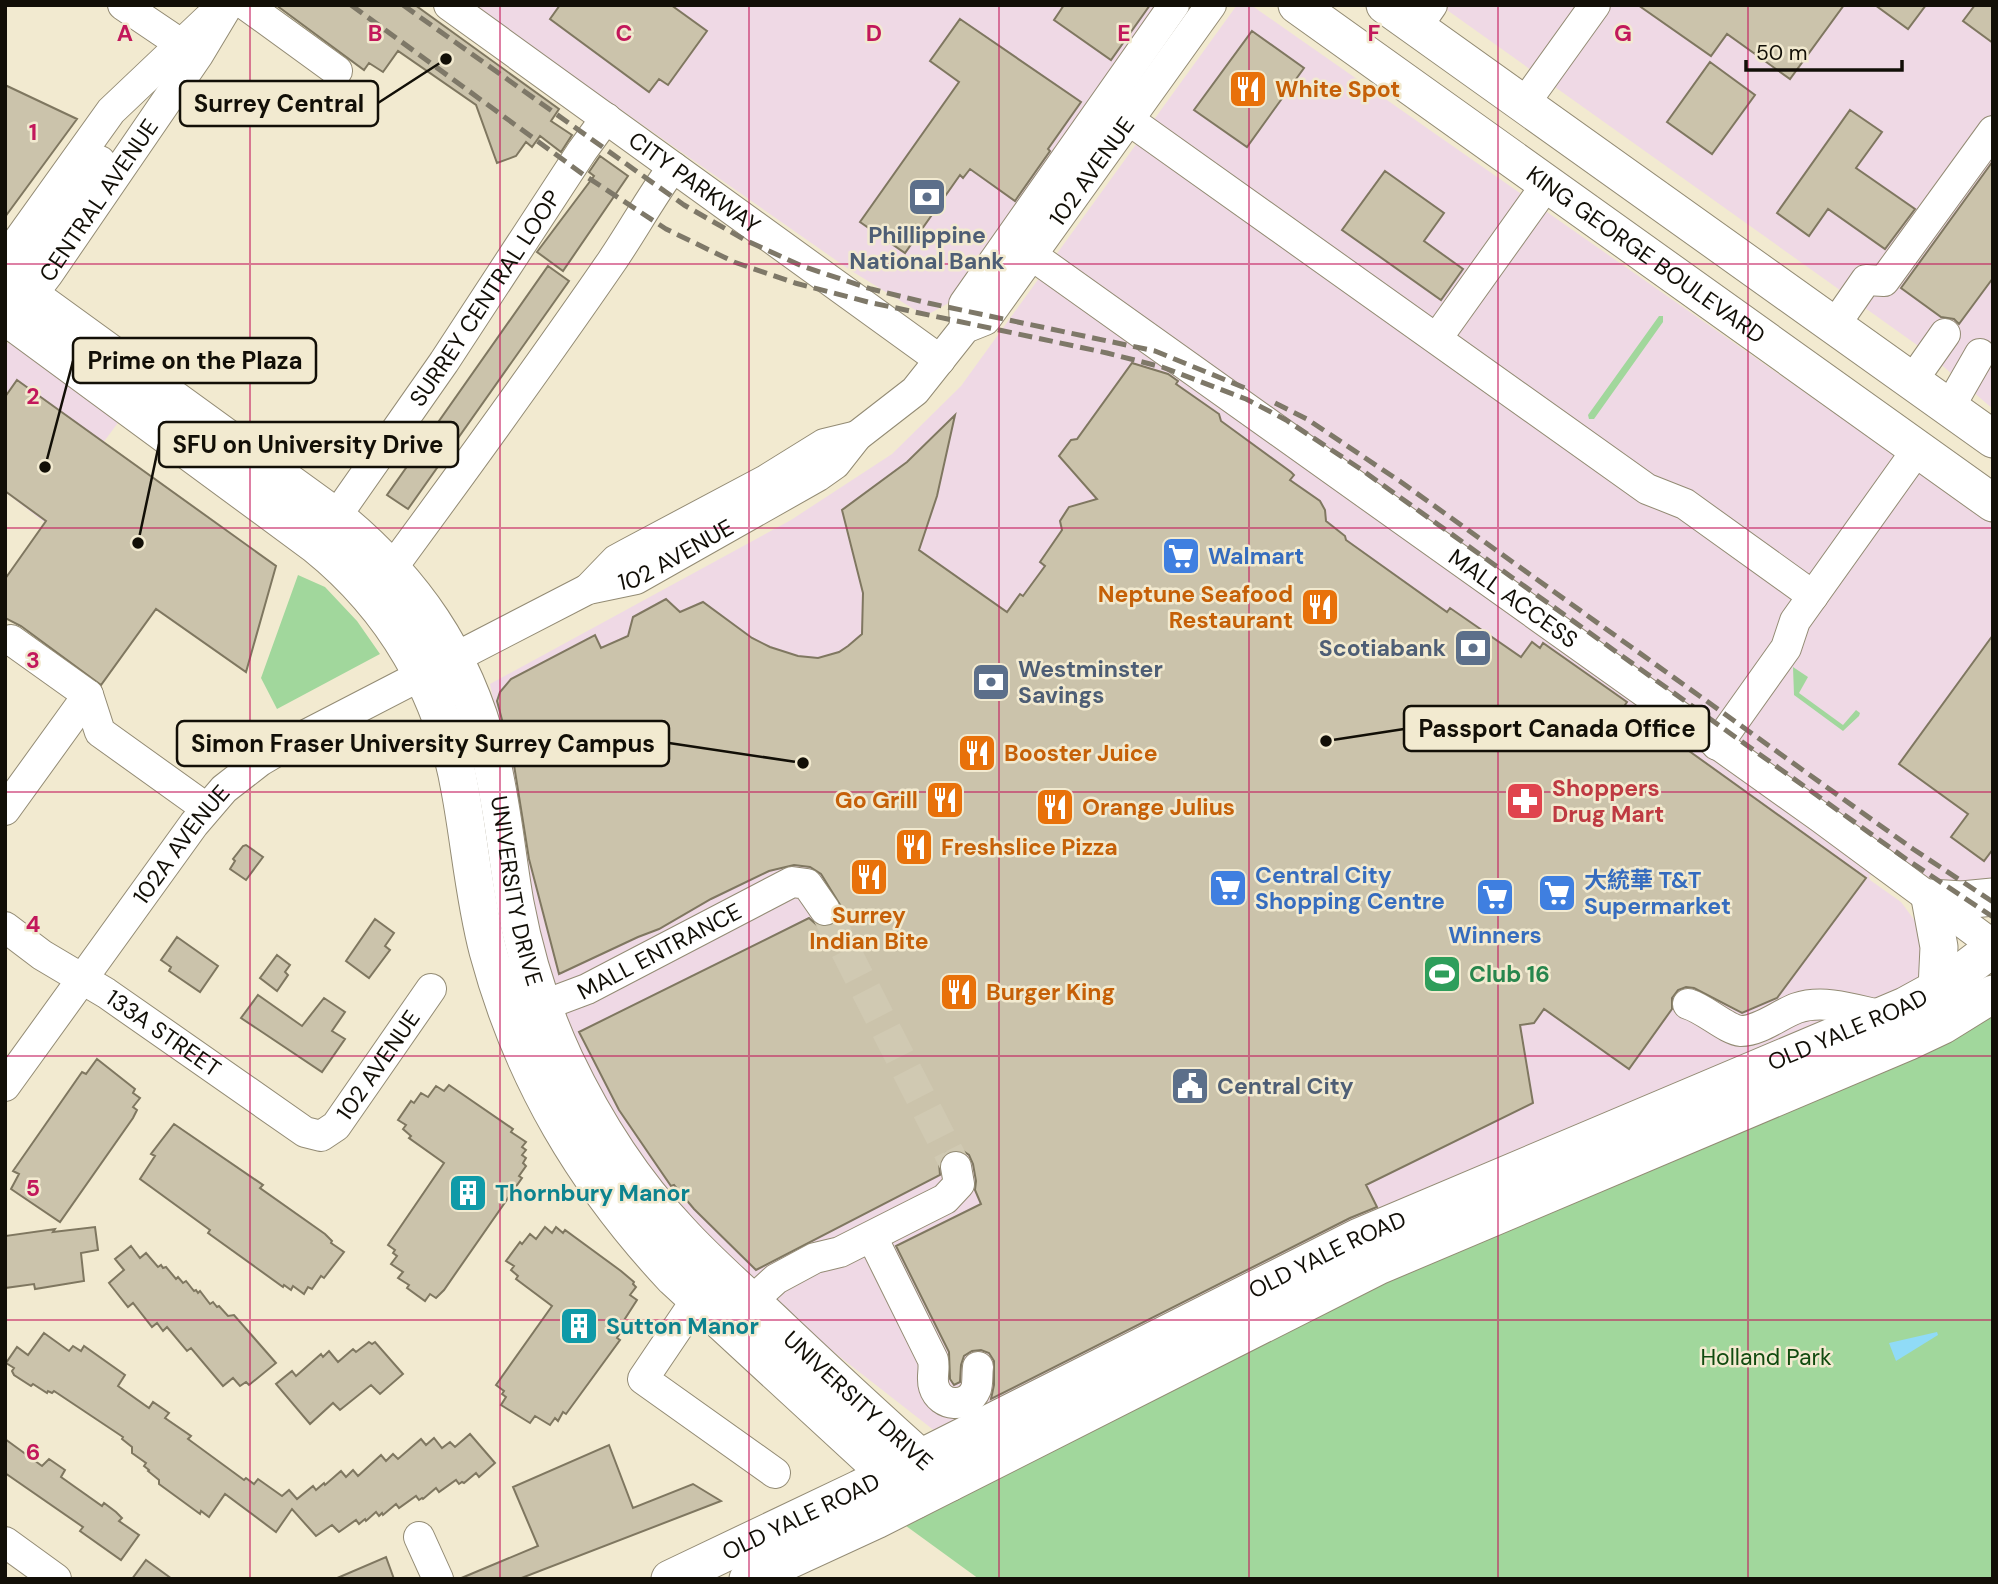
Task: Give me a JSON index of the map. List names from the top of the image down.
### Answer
{
  "streets": {
    "main road": ["KING GEORGE BOULEVARD", "UNIVERSITY DRIVE", "OLD YALE ROAD"],
    "street": [
      "102 AVENUE",
      "CITY PARKWAY",
      "CENTRAL AVENUE",
      "SURREY CENTRAL LOOP",
      "MALL ACCESS",
      "102A AVENUE",
      "MALL ENTRANCE",
      "133A STREET"
    ]
  },
  "crossings": [
    ["102 AVENUE", "CITY PARKWAY"],
    ["102 AVENUE", "MALL ACCESS"],
    ["102 AVENUE", "102A AVENUE"],
    ["102 AVENUE", "UNIVERSITY DRIVE"],
    ["102 AVENUE", "133A STREET"],
    ["CITY PARKWAY", "SURREY CENTRAL LOOP"],
    ["CENTRAL AVENUE", "UNIVERSITY DRIVE"],
    ["SURREY CENTRAL LOOP", "UNIVERSITY DRIVE"],
    ["MALL ACCESS", "OLD YALE ROAD"],
    ["102A AVENUE", "UNIVERSITY DRIVE"],
    ["102A AVENUE", "133A STREET"],
    ["UNIVERSITY DRIVE", "MALL ENTRANCE"],
    ["UNIVERSITY DRIVE", "OLD YALE ROAD"]
  ],
  "parks": ["Holland Park"],
  "places": {
    "other": [
      "Surrey Central",
      "Prime on the Plaza",
      "SFU on University Drive",
      "Passport Canada Office",
      "Simon Fraser University Surrey Campus"
    ],
    "restaurant": [
      "White Spot",
      "Neptune Seafood Restaurant",
      "Booster Juice",
      "Go Grill",
      "Orange Julius",
      "Freshslice Pizza",
      "Surrey Indian Bite",
      "Burger King"
    ],
    "bank": ["Phillippine National Bank", "Scotiabank", "Westminster Savings"],
    "supermarket": [
      "Walmart",
      "Central City Shopping Centre",
      "大統華 T&T Supermarket",
      "Winners"
    ],
    "pharmacy": ["Shoppers Drug Mart"],
    "sports": ["Club 16"],
    "public building": ["Central City"],
    "building": ["Thornbury Manor", "Sutton Manor"]
  },
  "scale_bar": "50 m",
  "grid": {
    "columns": [
      "A",
      "B",
      "C",
      "D",
      "E",
      "F",
      "G"
    ],
    "rows": [
      "1",
      "2",
      "3",
      "4",
      "5",
      "6"
    ]
  }
}
